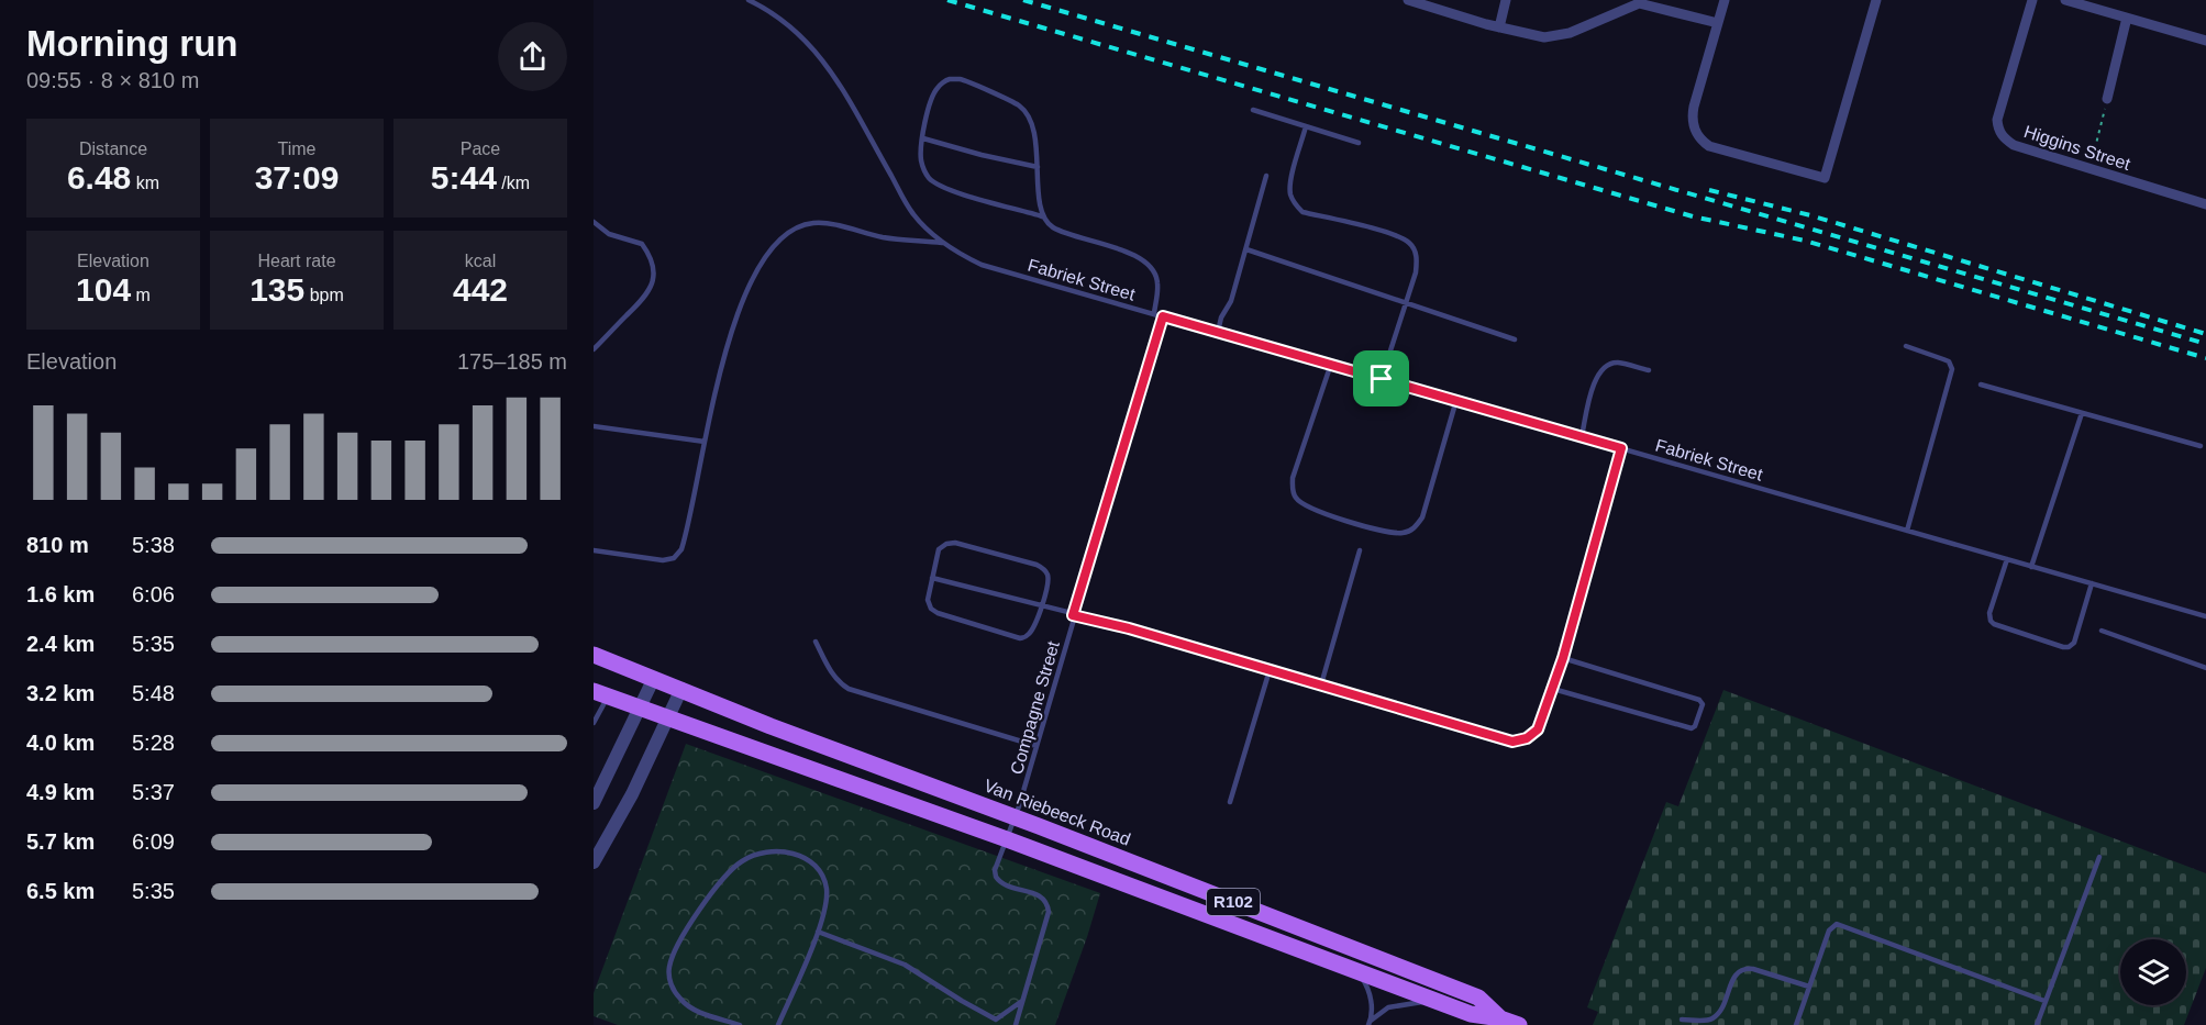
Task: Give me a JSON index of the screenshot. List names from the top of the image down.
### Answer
{
  "streets": {
    "main road": ["Van Riebeeck Road", "R102"],
    "street": ["Higgins Street"],
    "lane": ["Fabriek Street", "Compagne Street"]
  },
  "crossings": [
    ["Fabriek Street", "Compagne Street"],
    ["Compagne Street", "Van Riebeeck Road"]
  ],
  "page": {
    "heading": ["Morning run", "09:55 · 8 × 810 m"],
    "stats": [
      ["Distance", "6.48 km"],
      ["Time", "37:09"],
      ["Pace", "5:44 /km"],
      ["Elevation", "104 m"],
      ["Heart rate", "135 bpm"],
      ["kcal", "442"]
    ],
    "chart": ["Elevation", "175–185 m"],
    "list": [
      {
        "name": "810 m",
        "note": "5:38"
      },
      {
        "name": "1.6 km",
        "note": "6:06"
      },
      {
        "name": "2.4 km",
        "note": "5:35"
      },
      {
        "name": "3.2 km",
        "note": "5:48"
      },
      {
        "name": "4.0 km",
        "note": "5:28"
      },
      {
        "name": "4.9 km",
        "note": "5:37"
      },
      {
        "name": "5.7 km",
        "note": "6:09"
      },
      {
        "name": "6.5 km",
        "note": "5:35"
      }
    ]
  }
}
